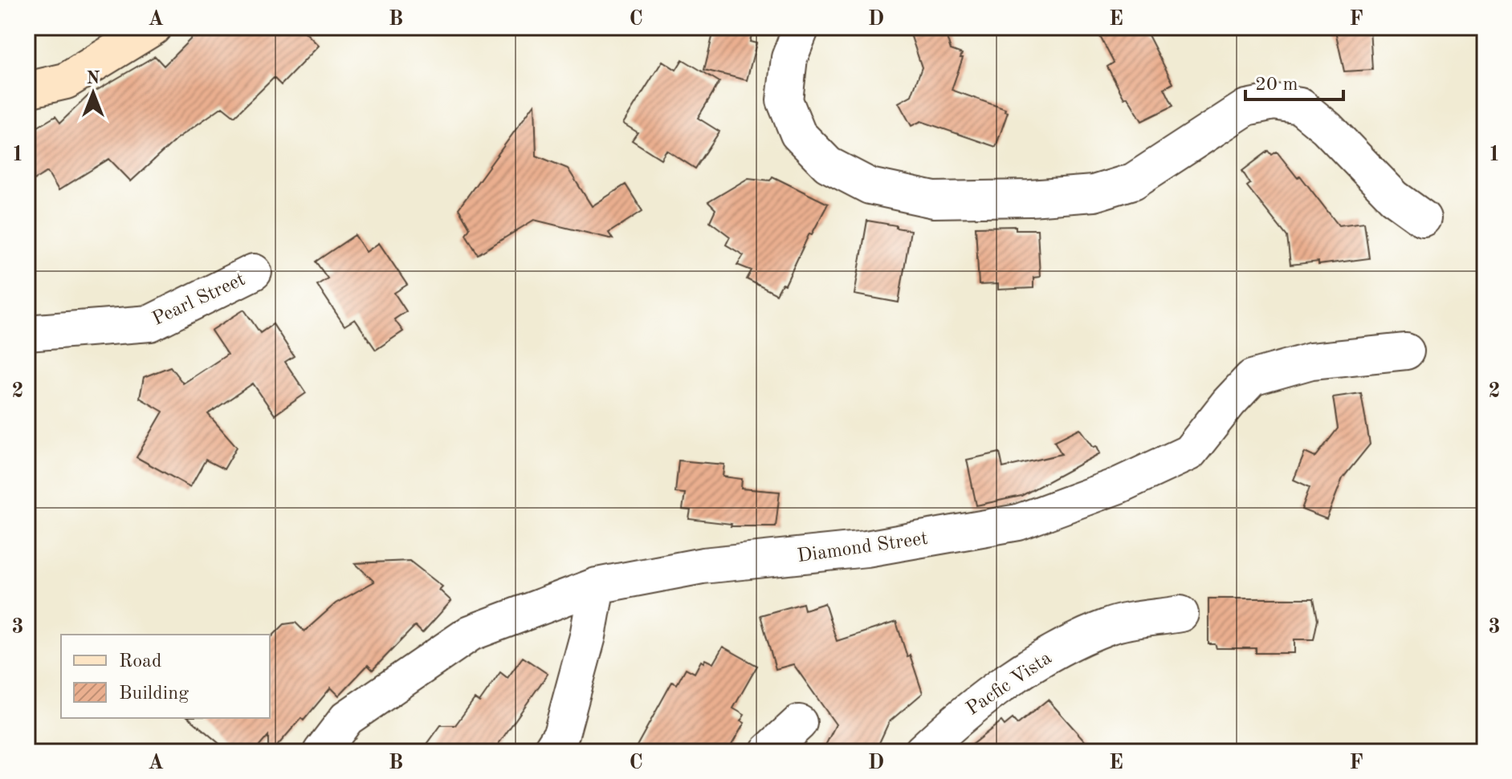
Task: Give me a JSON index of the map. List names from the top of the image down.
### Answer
{
  "streets": {
    "street": ["Pearl Street", "Diamond Street", "Pacfic Vista"]
  },
  "legend": ["Road", "Building"],
  "scale_bar": "20 m",
  "north": "top",
  "grid": {
    "columns": [
      "A",
      "B",
      "C",
      "D",
      "E",
      "F"
    ],
    "rows": ["1", "2", "3"]
  }
}
